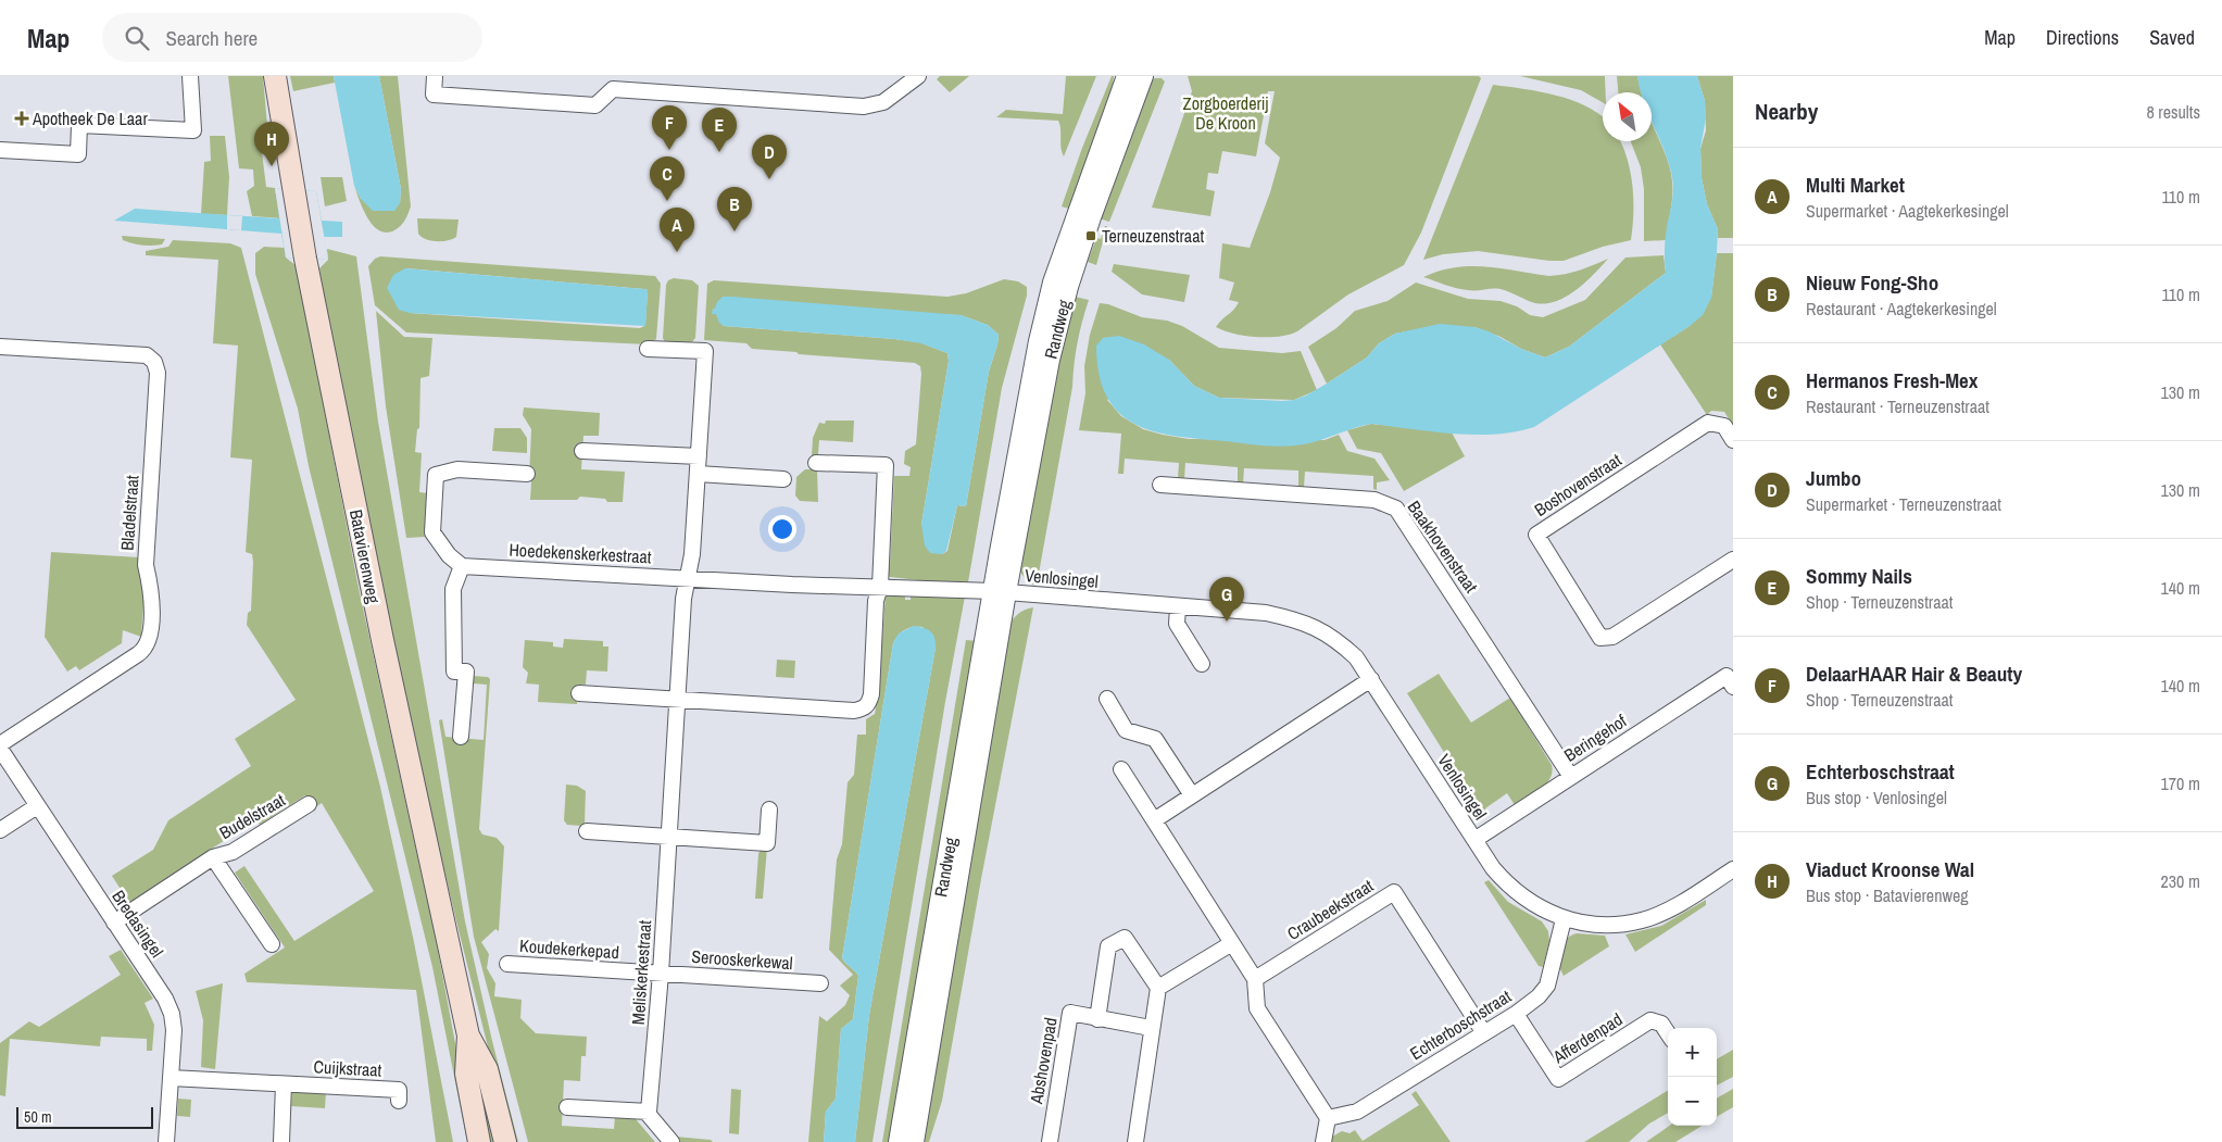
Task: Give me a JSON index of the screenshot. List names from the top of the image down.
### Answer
{
  "streets": {
    "main road": ["Batavierenweg"],
    "street": [
      "Randweg",
      "Boshovenstraat",
      "Bladelstraat",
      "Baakhovenstraat",
      "Hoedekenskerkestraat",
      "Venlosingel",
      "Beringehof",
      "Budelstraat",
      "Craubeekstraat",
      "Bredasingel",
      "Koudekerkepad",
      "Serooskerkewal",
      "Meliskerkestraat",
      "Echterboschstraat",
      "Afferdenpad",
      "Abshovenpad",
      "Cuijkstraat"
    ]
  },
  "crossings": [
    ["Randweg", "Hoedekenskerkestraat"],
    ["Randweg", "Venlosingel"],
    ["Baakhovenstraat", "Beringehof"],
    ["Hoedekenskerkestraat", "Venlosingel"],
    ["Hoedekenskerkestraat", "Meliskerkestraat"],
    ["Venlosingel", "Beringehof"],
    ["Venlosingel", "Echterboschstraat"],
    ["Budelstraat", "Bredasingel"],
    ["Craubeekstraat", "Echterboschstraat"],
    ["Bredasingel", "Cuijkstraat"],
    ["Koudekerkepad", "Serooskerkewal"],
    ["Koudekerkepad", "Meliskerkestraat"],
    ["Serooskerkewal", "Meliskerkestraat"],
    ["Echterboschstraat", "Afferdenpad"]
  ],
  "parks": ["Zorgboerderij De Kroon"],
  "places": {
    "health": ["Apotheek De Laar"],
    "transit": ["Terneuzenstraat"]
  },
  "scale_bar": "50 m",
  "north": "top left",
  "page": {
    "header": "Map",
    "search": "Search here",
    "nav": ["Map", "Directions", "Saved"],
    "heading": ["Nearby", "8 results"],
    "pins": [
      "F",
      "E",
      "H",
      "D",
      "C",
      "B",
      "A",
      "G"
    ],
    "list": [
      {
        "mark": "A",
        "name": "Multi Market",
        "note": "Supermarket · Aagtekerkesingel",
        "value": "110 m"
      },
      {
        "mark": "B",
        "name": "Nieuw Fong-Sho",
        "note": "Restaurant · Aagtekerkesingel",
        "value": "110 m"
      },
      {
        "mark": "C",
        "name": "Hermanos Fresh-Mex",
        "note": "Restaurant · Terneuzenstraat",
        "value": "130 m"
      },
      {
        "mark": "D",
        "name": "Jumbo",
        "note": "Supermarket · Terneuzenstraat",
        "value": "130 m"
      },
      {
        "mark": "E",
        "name": "Sommy Nails",
        "note": "Shop · Terneuzenstraat",
        "value": "140 m"
      },
      {
        "mark": "F",
        "name": "DelaarHAAR Hair & Beauty",
        "note": "Shop · Terneuzenstraat",
        "value": "140 m"
      },
      {
        "mark": "G",
        "name": "Echterboschstraat",
        "note": "Bus stop · Venlosingel",
        "value": "170 m"
      },
      {
        "mark": "H",
        "name": "Viaduct Kroonse Wal",
        "note": "Bus stop · Batavierenweg",
        "value": "230 m"
      }
    ],
    "map_buttons": ["+", "−"],
    "scale": "50 m"
  }
}
